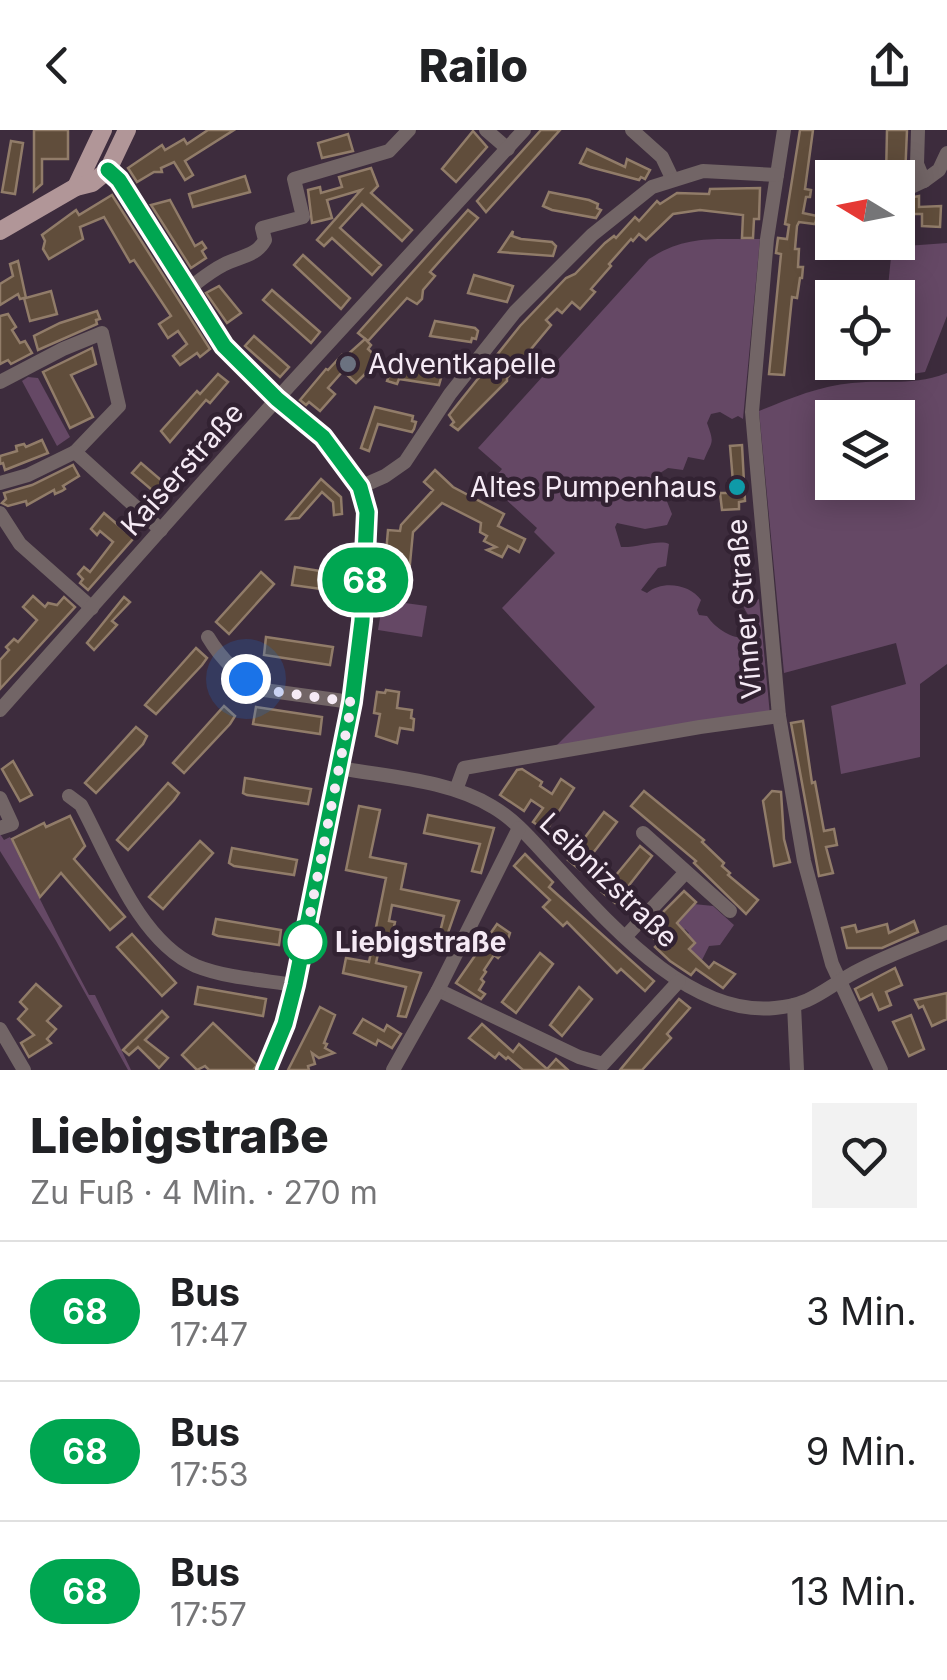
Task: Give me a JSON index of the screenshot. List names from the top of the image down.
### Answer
{
  "streets": {
    "street": ["Kaiserstraße", "Vinner Straße", "Leibnizstraße"]
  },
  "crossings": [
    ["Vinner Straße", "Leibnizstraße"]
  ],
  "places": ["Adventkapelle", "Altes Pumpenhaus", "Liebigstraße"],
  "lines": ["bus line 68"],
  "north": "left",
  "page": {
    "header": "Railo",
    "on_map": "68",
    "heading": ["Liebigstraße", "Zu Fuß · 4 Min. · 270 m"],
    "list": [
      {
        "mark": "68",
        "name": "Bus",
        "note": "17:47",
        "value": "3 Min."
      },
      {
        "mark": "68",
        "name": "Bus",
        "note": "17:53",
        "value": "9 Min."
      },
      {
        "mark": "68",
        "name": "Bus",
        "note": "17:57",
        "value": "13 Min."
      }
    ]
  }
}
